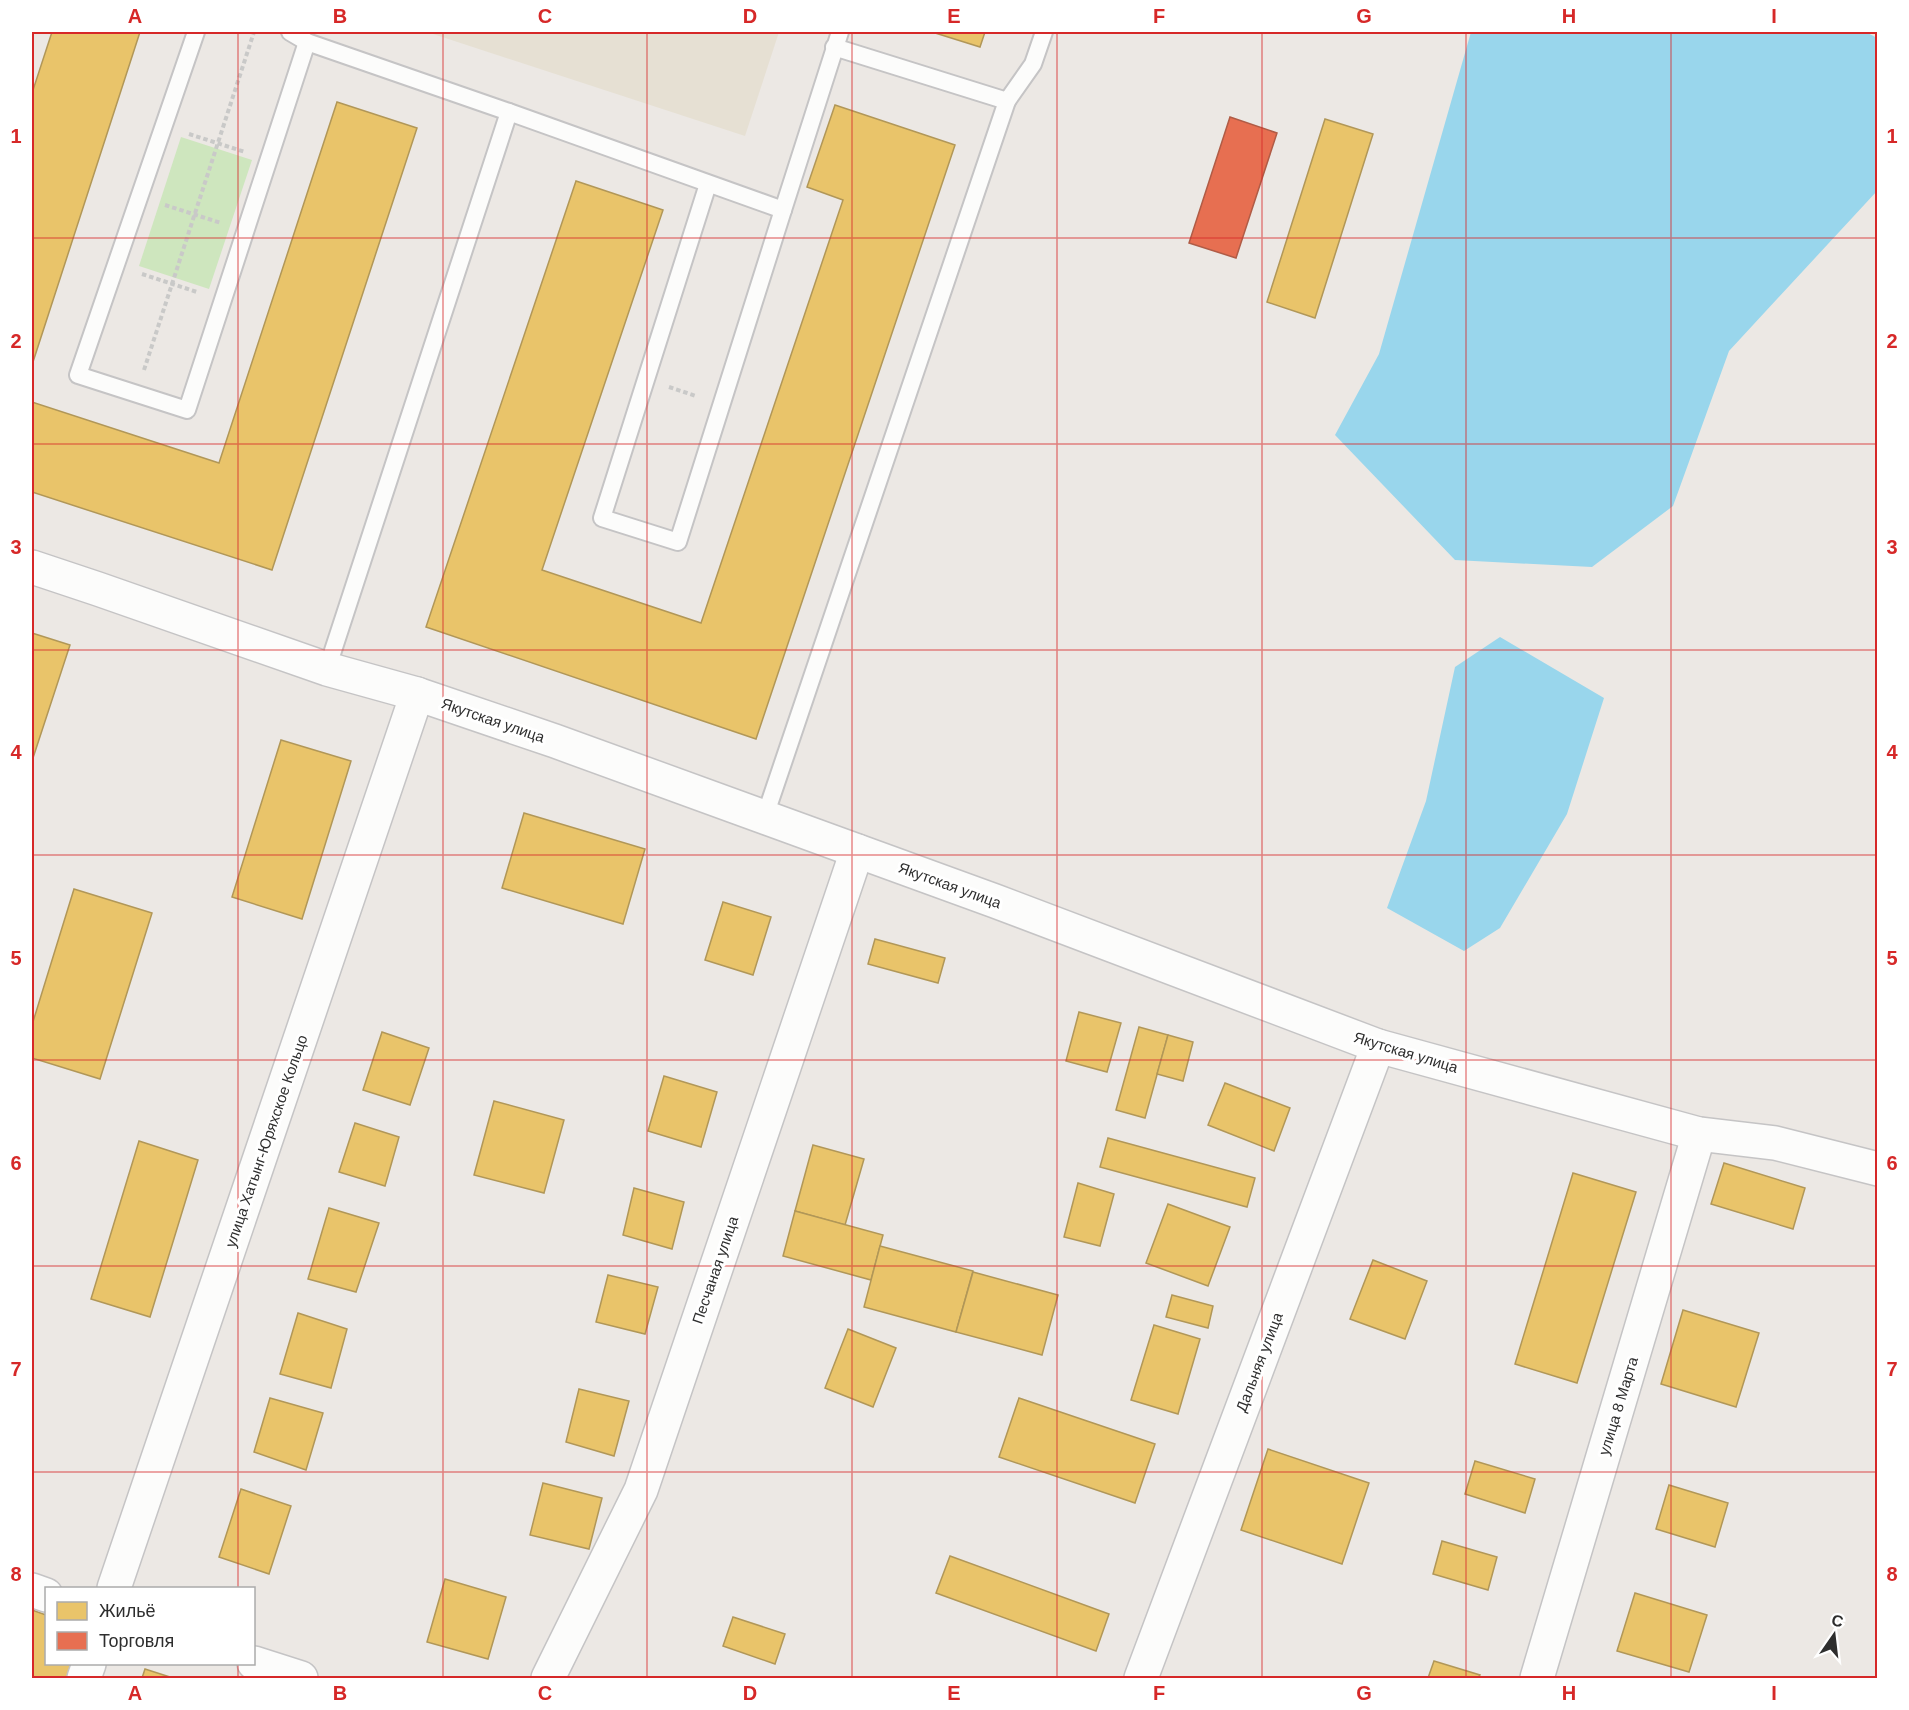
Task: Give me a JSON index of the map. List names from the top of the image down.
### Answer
{
  "streets": {
    "street": [
      "Якутская улица",
      "улица Хатынг-Юряхское Кольцо",
      "Песчаная улица",
      "Дальняя улица",
      "улица 8 Марта"
    ]
  },
  "crossings": [
    ["Якутская улица", "улица Хатынг-Юряхское Кольцо"],
    ["Якутская улица", "Песчаная улица"],
    ["Якутская улица", "Дальняя улица"],
    ["Якутская улица", "улица 8 Марта"]
  ],
  "legend": ["Жильё", "Торговля"],
  "north": "top",
  "grid": {
    "columns": [
      "A",
      "B",
      "C",
      "D",
      "E",
      "F",
      "G",
      "H",
      "I"
    ],
    "rows": [
      "1",
      "2",
      "3",
      "4",
      "5",
      "6",
      "7",
      "8"
    ]
  }
}
